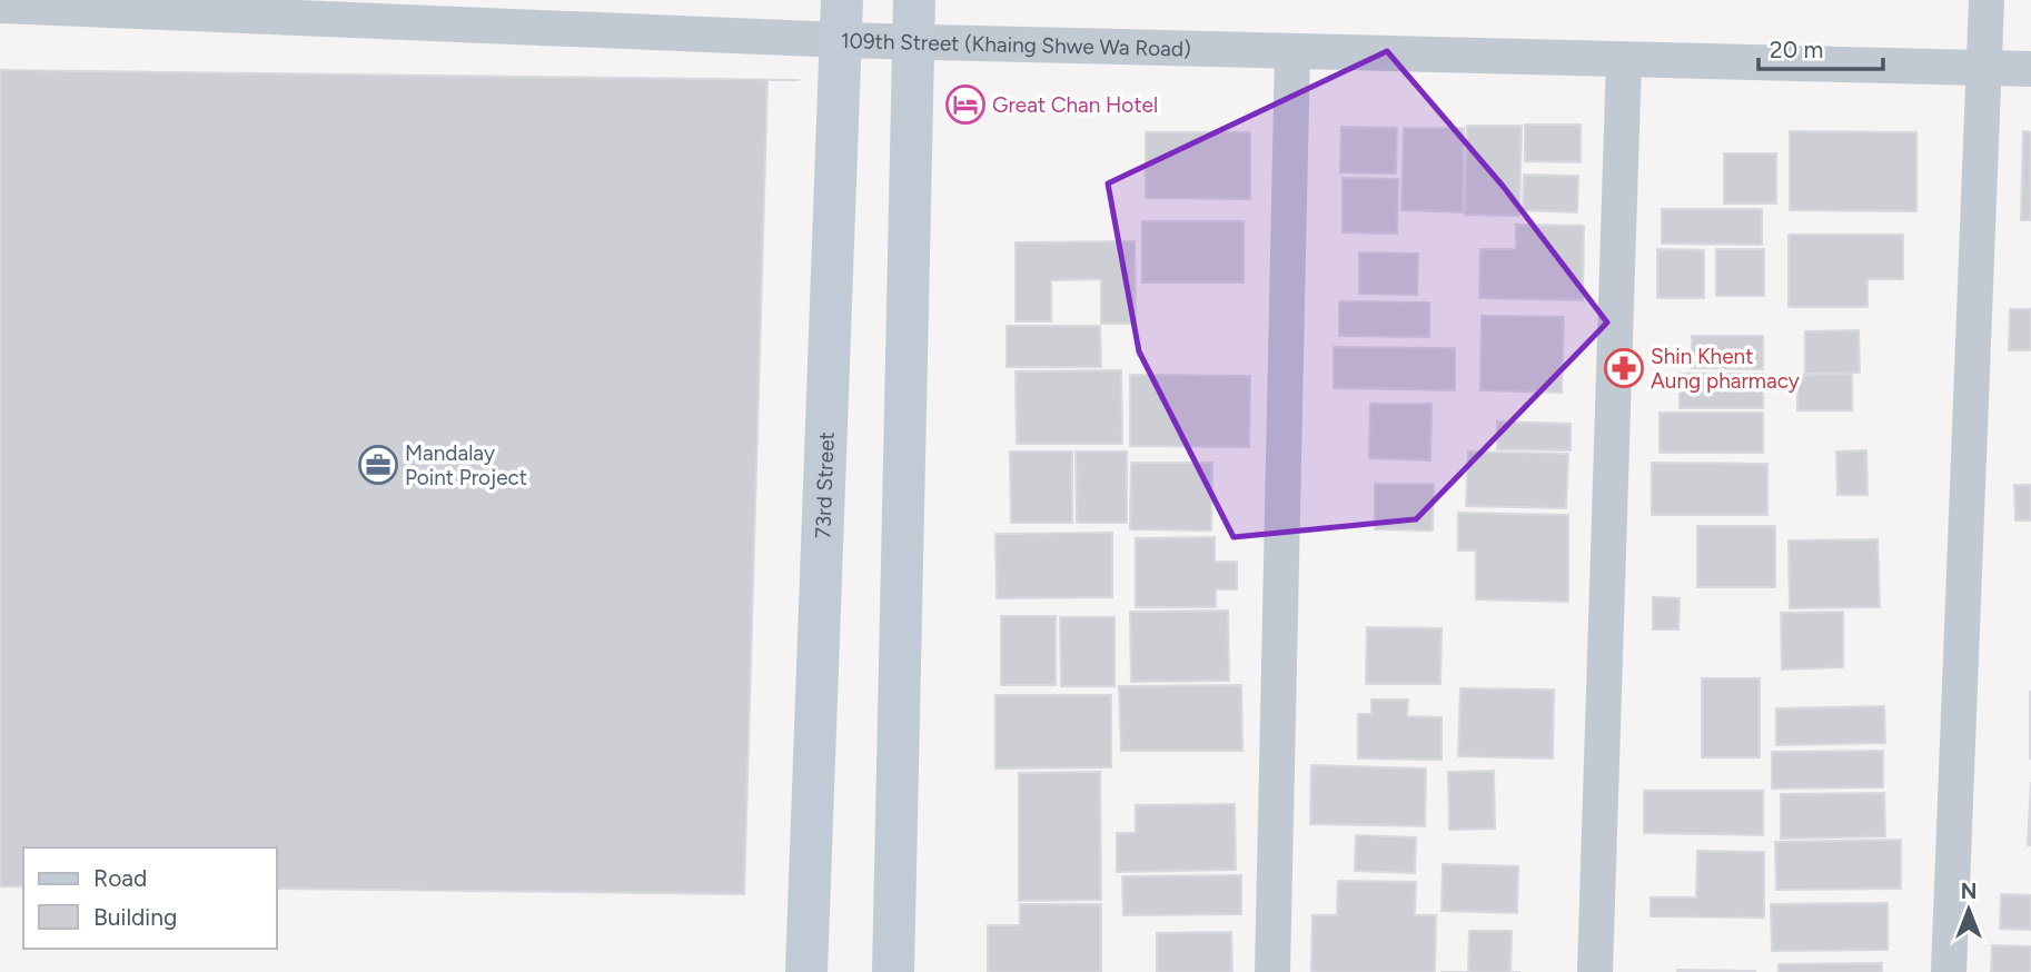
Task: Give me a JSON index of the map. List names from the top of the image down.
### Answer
{
  "streets": {
    "main road": ["73rd Street"],
    "street": ["109th Street (Khaing Shwe Wa Road)"]
  },
  "crossings": [
    ["109th Street (Khaing Shwe Wa Road)", "73rd Street"]
  ],
  "places": {
    "hotel": ["Great Chan Hotel"],
    "pharmacy": ["Shin Khent Aung pharmacy"],
    "office": ["Mandalay Point Project"]
  },
  "legend": ["Road", "Building"],
  "scale_bar": "20 m",
  "north": "top"
}
